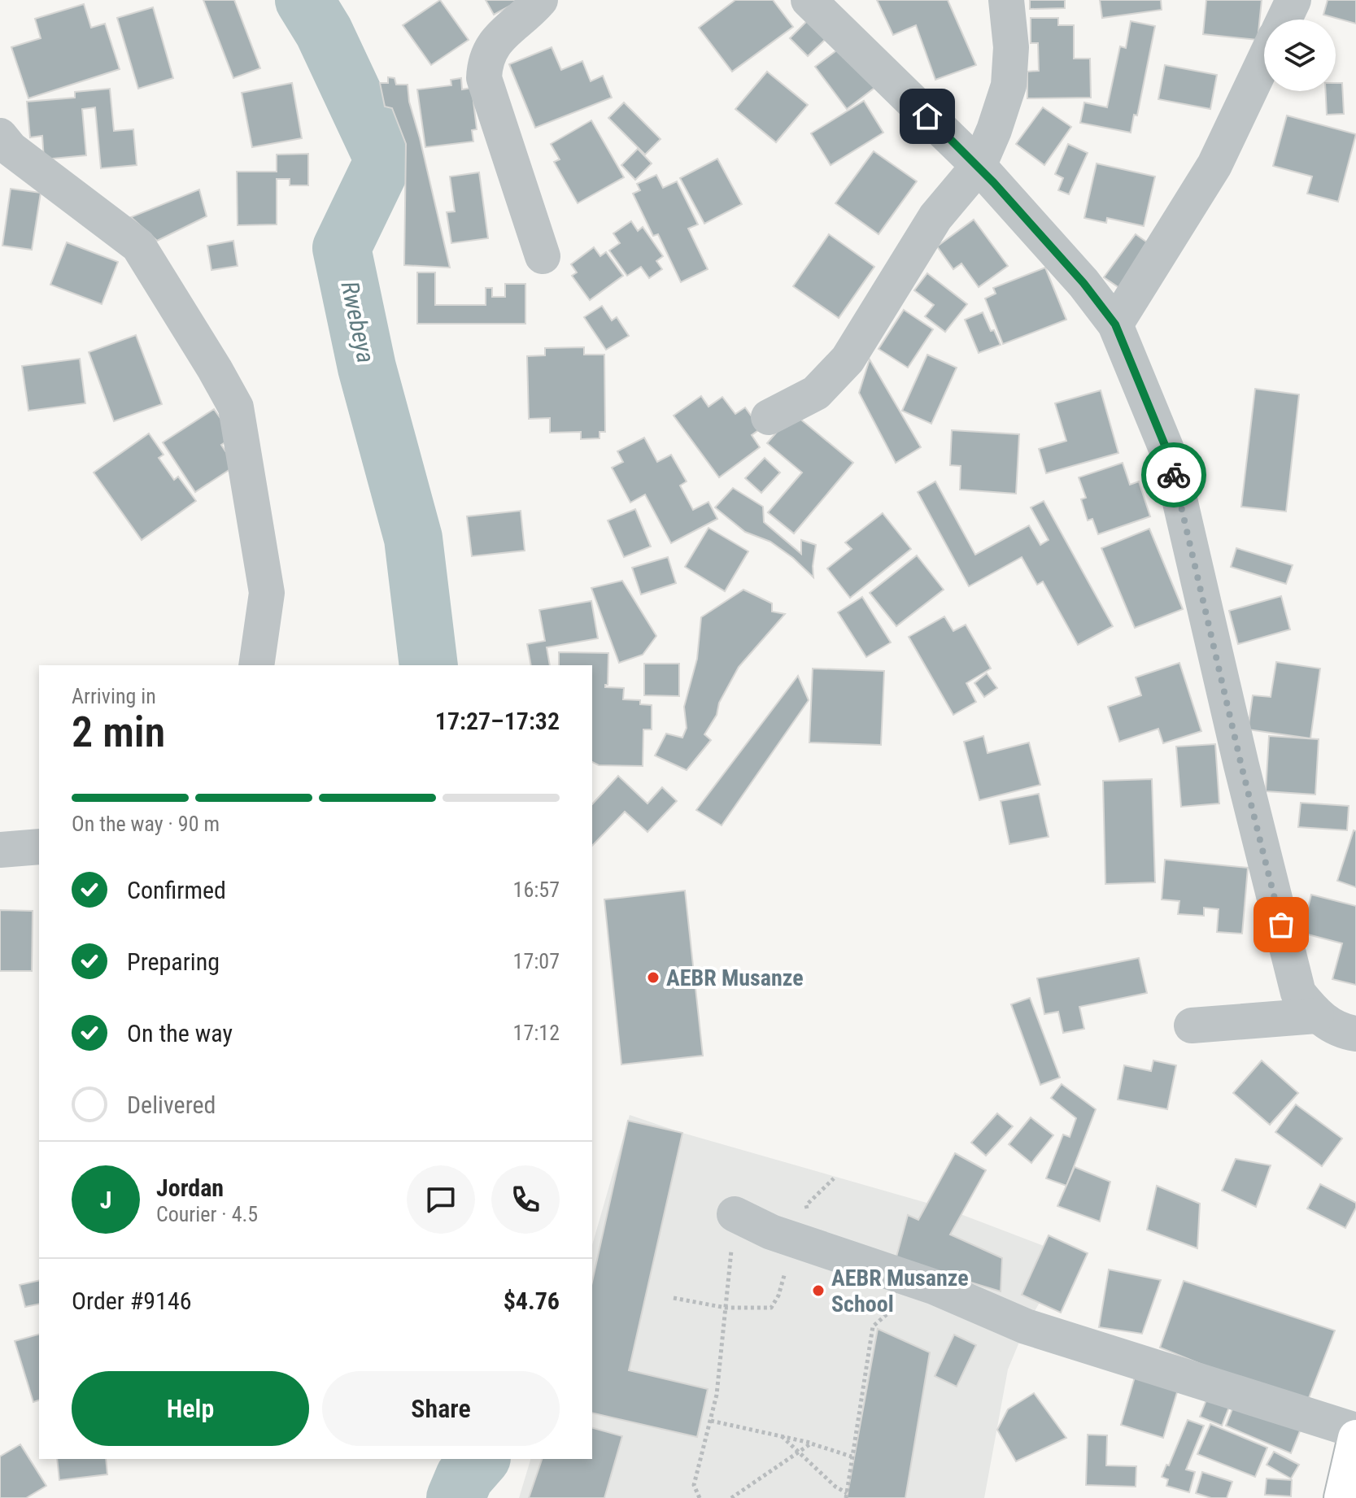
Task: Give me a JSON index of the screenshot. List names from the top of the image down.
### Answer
{
  "water": ["Rwebeya"],
  "places": ["AEBR Musanze", "AEBR Musanze School"],
  "page": {
    "heading": ["2 min", "Arriving in", "17:27–17:32"],
    "panel": [
      "Jordan",
      "Courier · 4.5",
      "Order #9146",
      "$4.76"
    ],
    "bar": "On the way · 90 m",
    "list": [
      ["Confirmed", "16:57"],
      ["Preparing", "17:07"],
      ["On the way", "17:12"],
      "Delivered"
    ],
    "round": "J",
    "buttons": ["Help", "Share"]
  }
}
